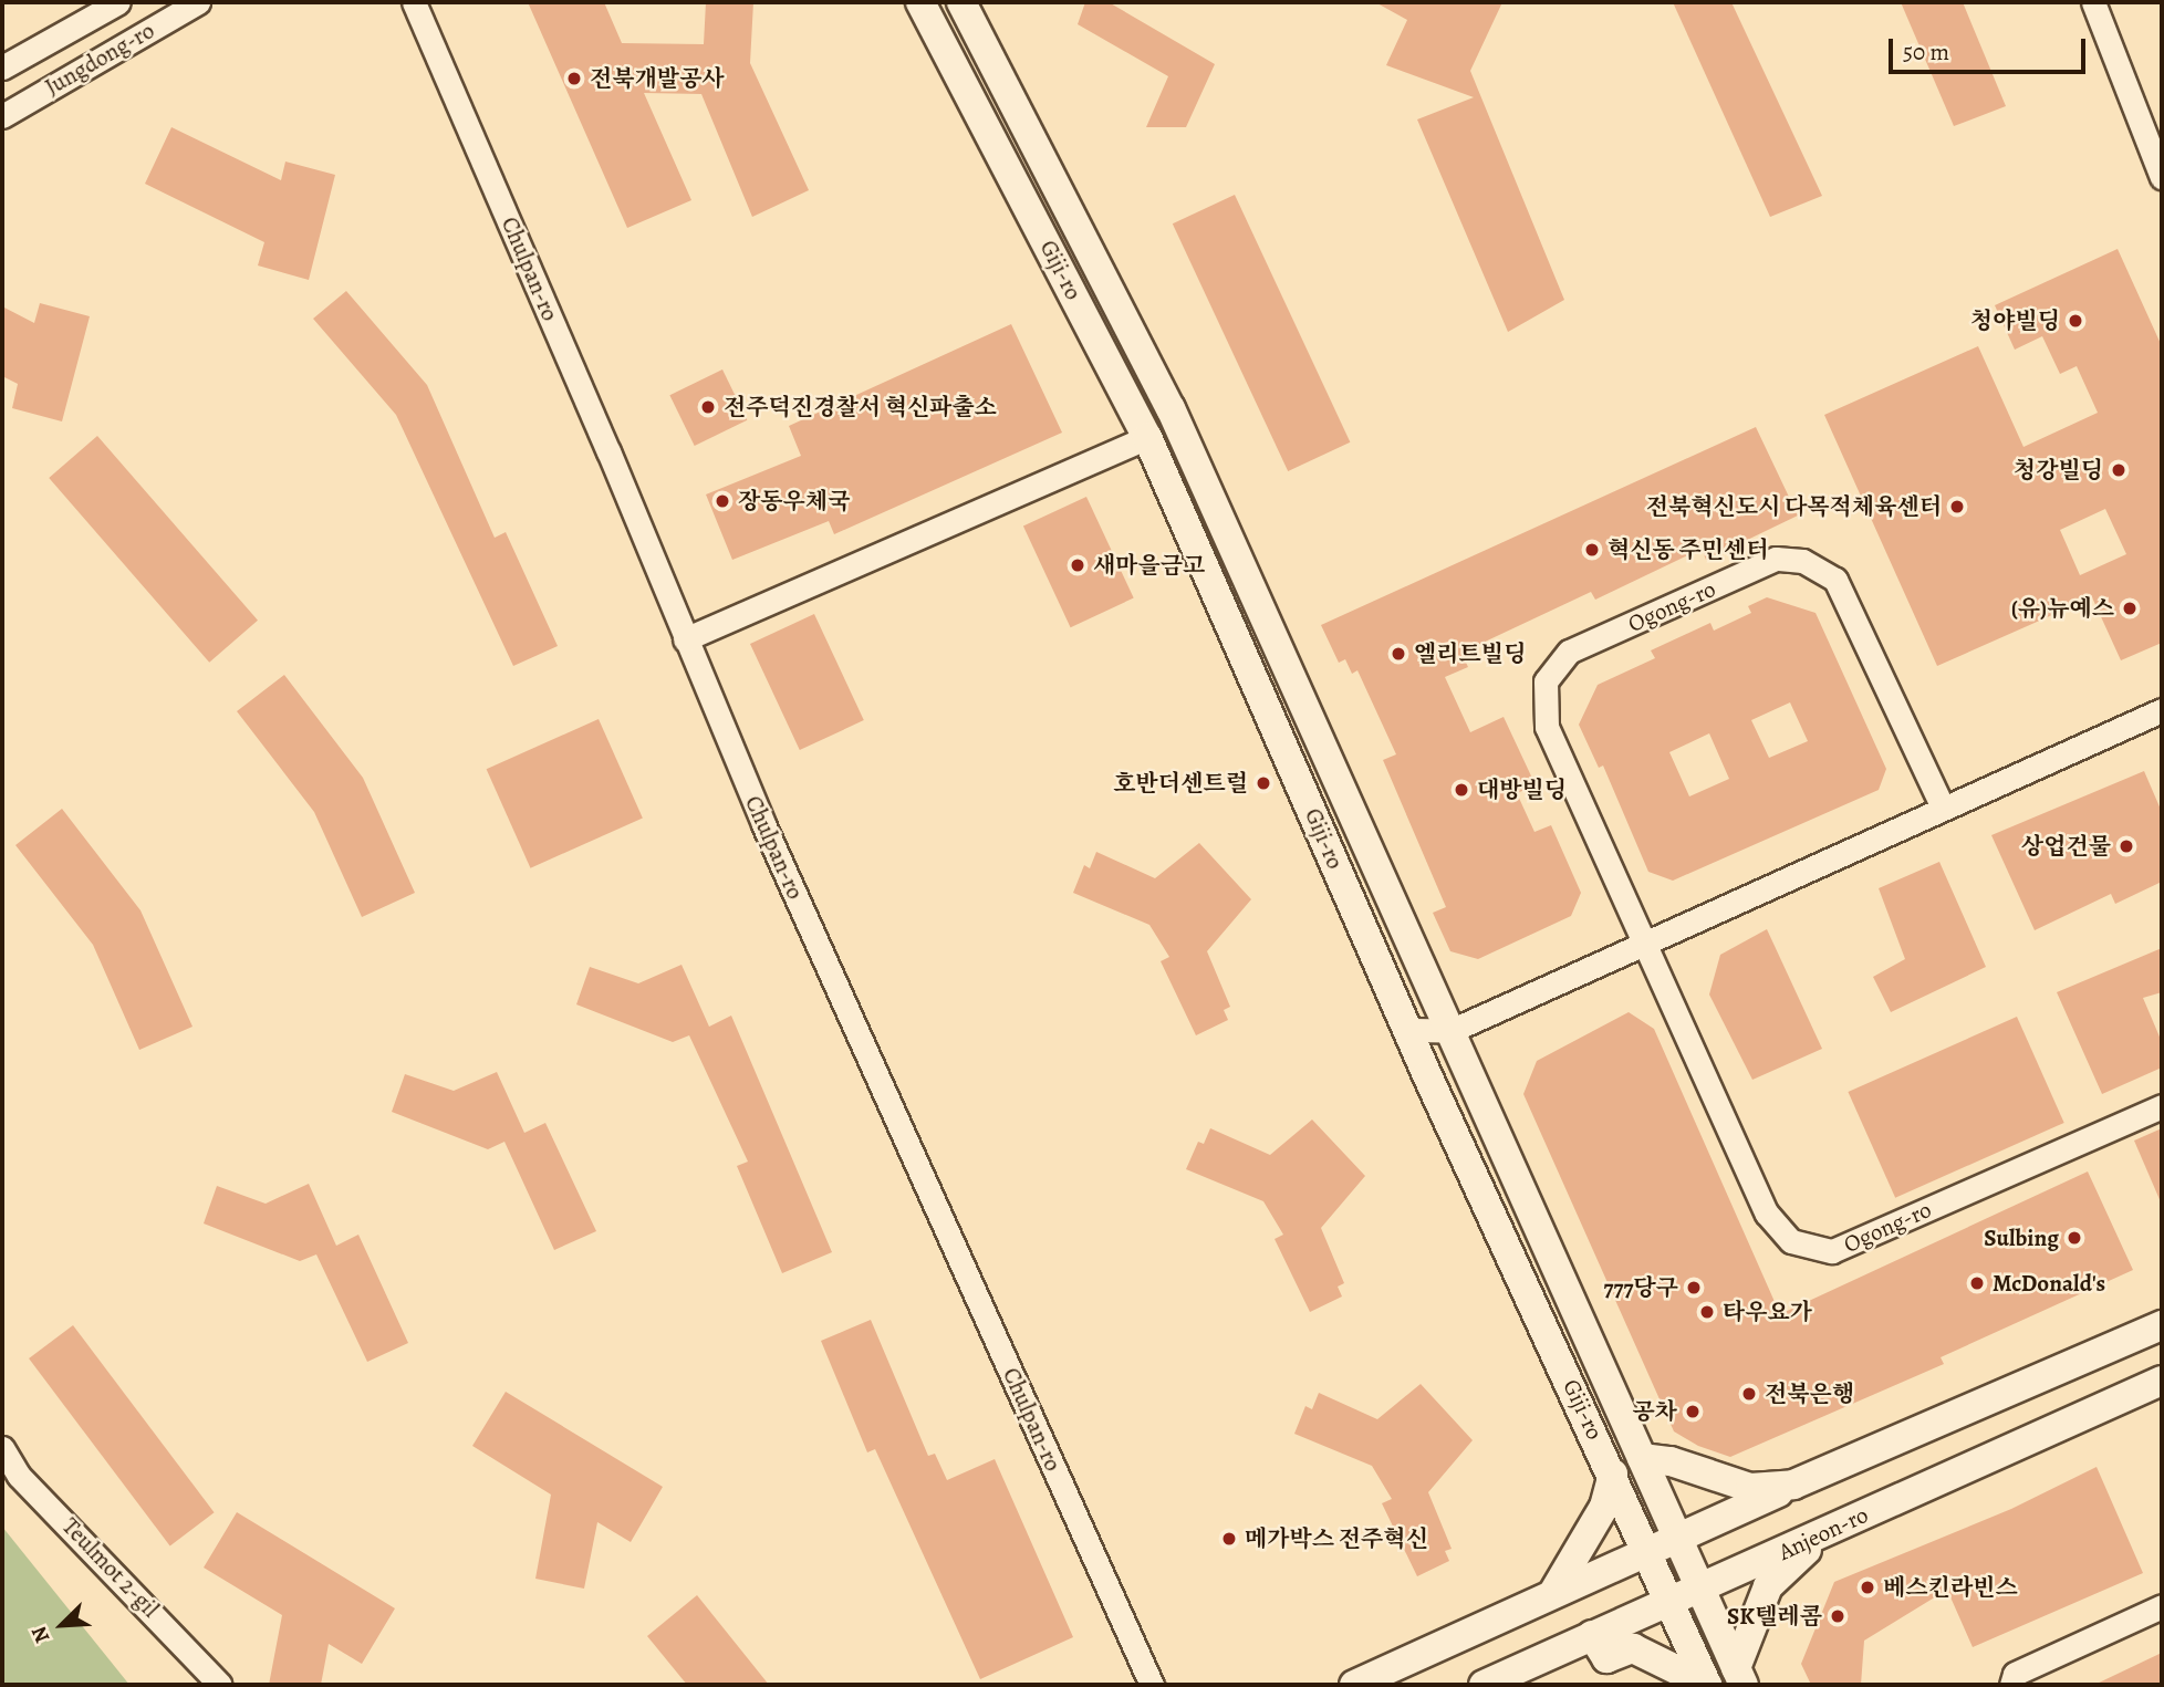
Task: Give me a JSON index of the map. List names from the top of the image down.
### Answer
{
  "streets": {
    "street": [
      "Jungdong-ro",
      "Chulpan-ro",
      "Giji-ro",
      "Ogong-ro",
      "Anjeon-ro",
      "Teulmot 2-gil"
    ]
  },
  "crossings": [
    ["Giji-ro", "Anjeon-ro"]
  ],
  "places": [
    "전북개발공사",
    "청야빌딩",
    "전주덕진경찰서 혁신파출소",
    "청강빌딩",
    "장동우체국",
    "전북혁신도시 다목적체육센터",
    "혁신동 주민센터",
    "새마을금고",
    "(유)뉴예스",
    "엘리트빌딩",
    "호반더센트럴",
    "대방빌딩",
    "상업건물",
    "Sulbing",
    "McDonald's",
    "777당구",
    "타우요가",
    "전북은행",
    "공차",
    "메가박스 전주혁신",
    "베스킨라빈스",
    "SK텔레콤"
  ],
  "scale_bar": "50 m",
  "north": "bottom left"
}
